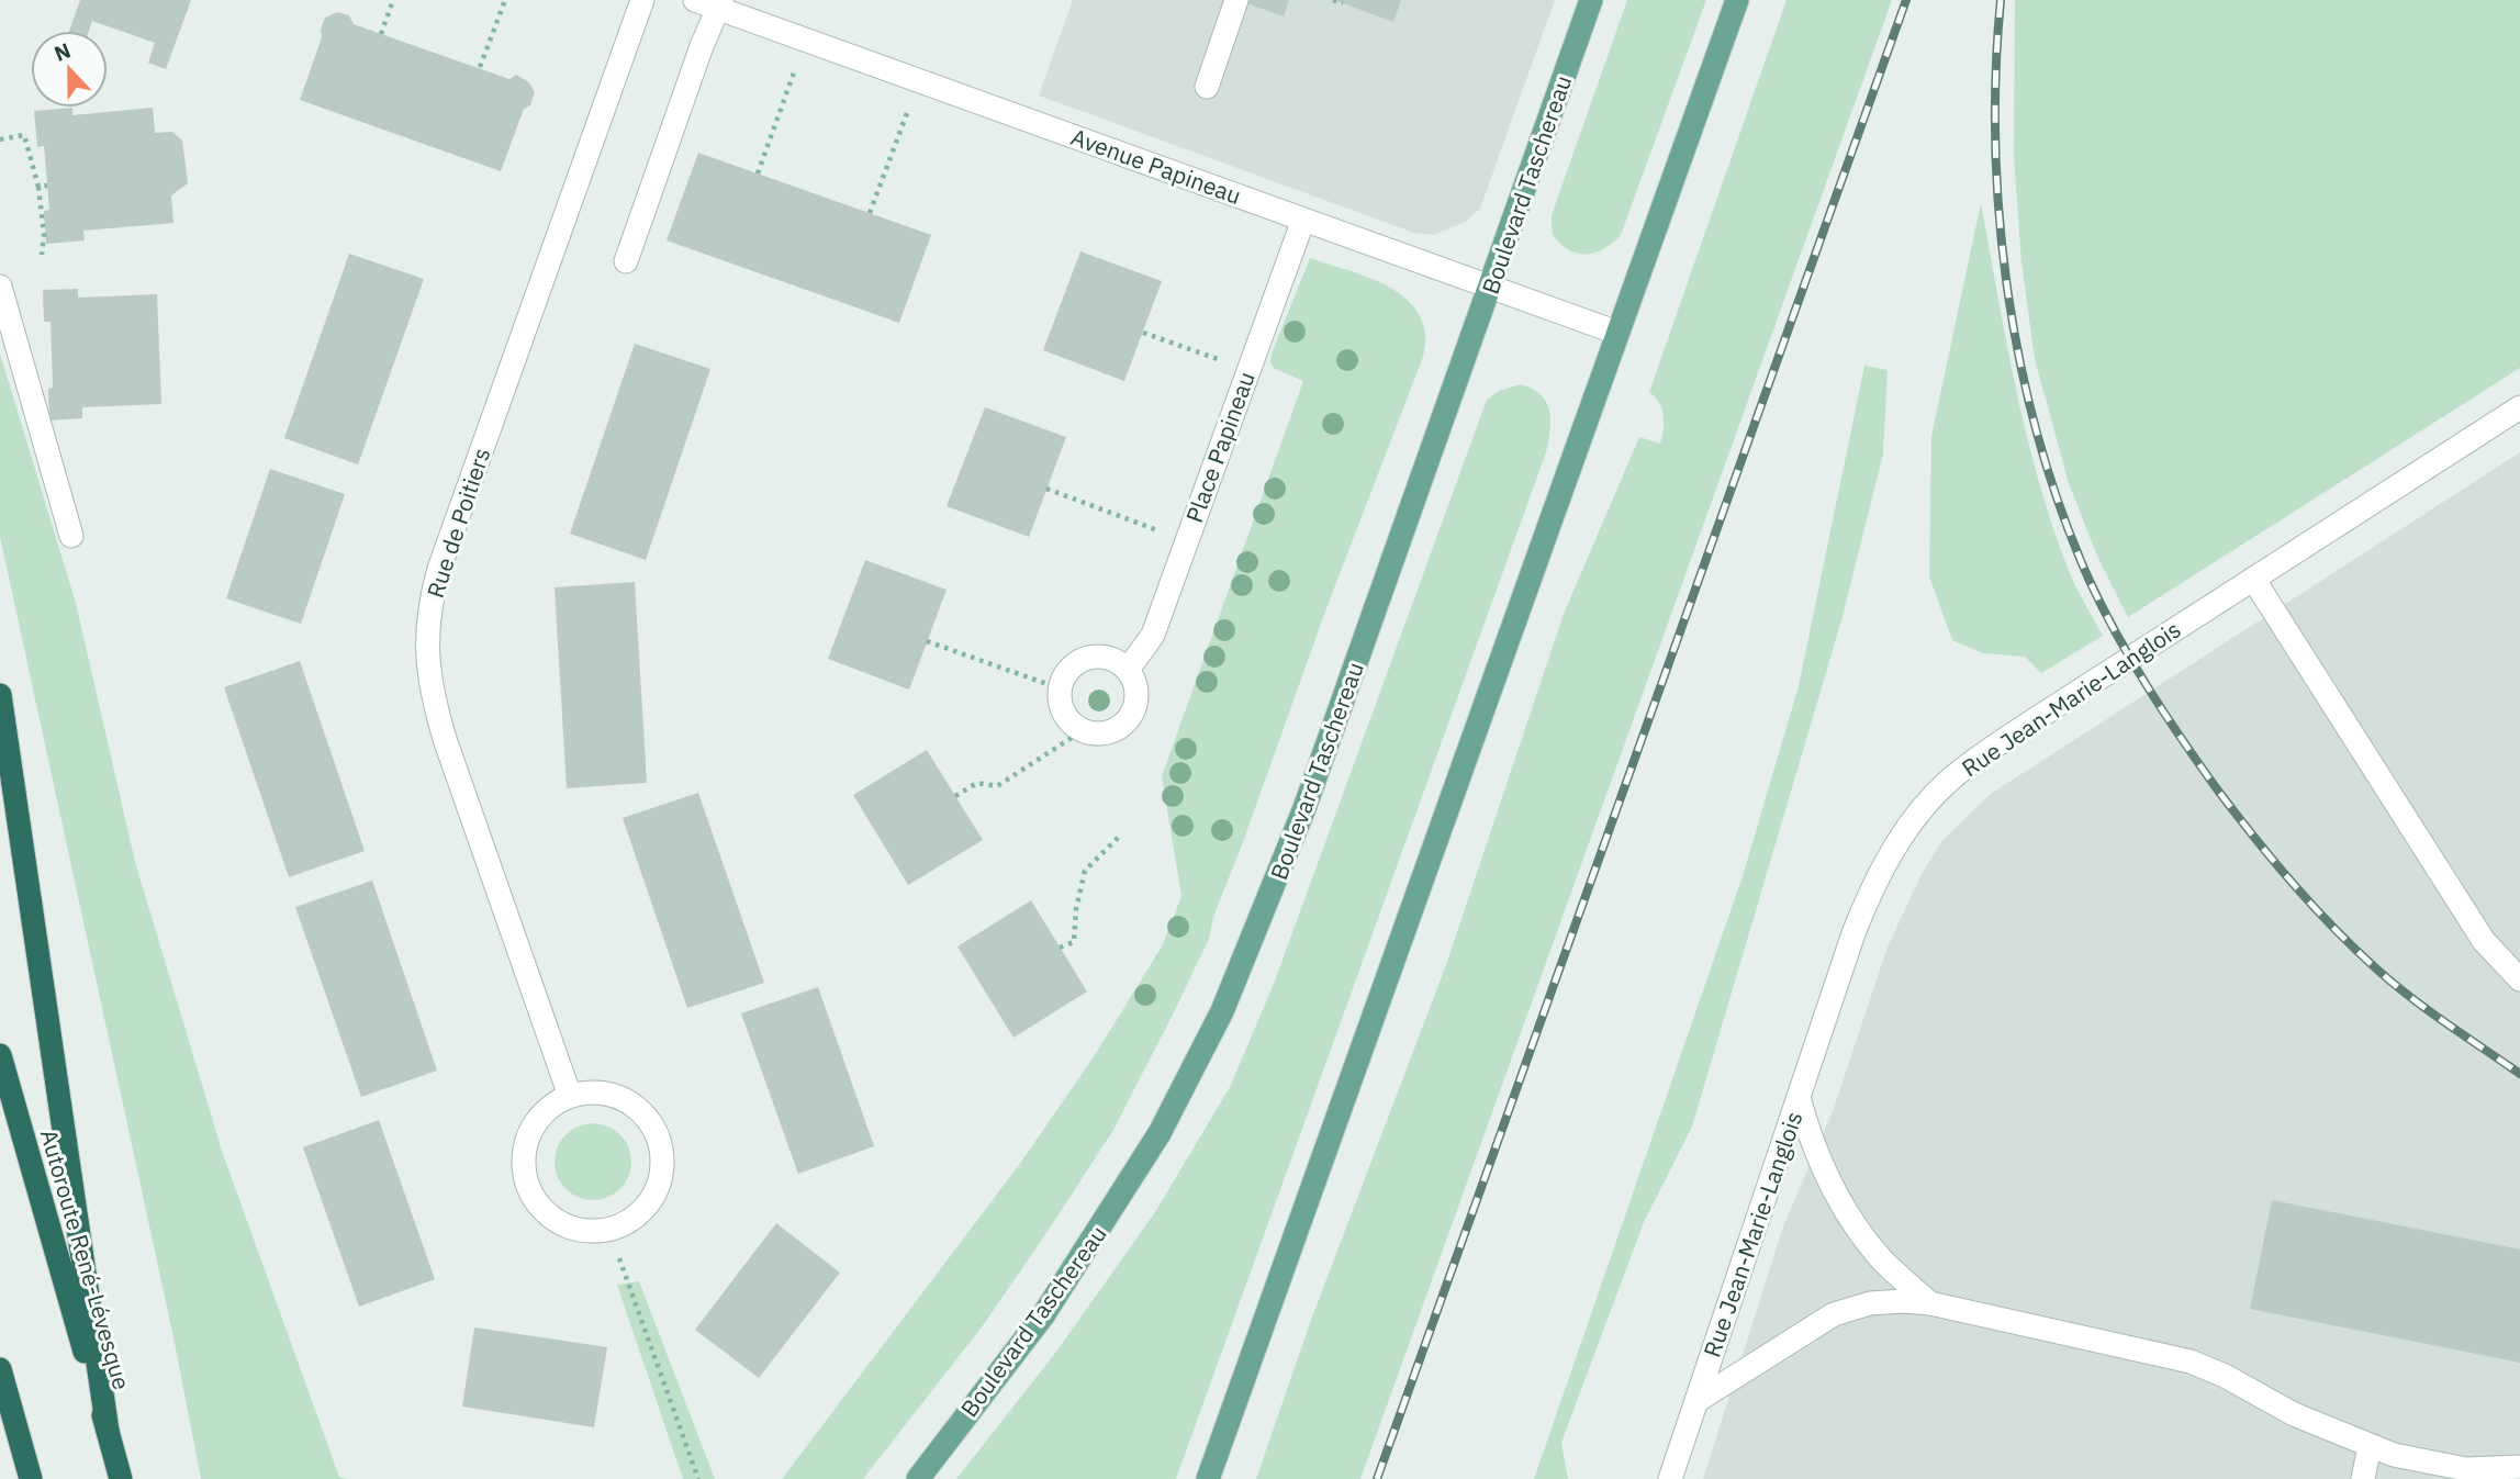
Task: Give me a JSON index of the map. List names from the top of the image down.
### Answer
{
  "streets": {
    "highway": ["Autoroute René-Lévesque"],
    "main road": ["Boulevard Taschereau"],
    "street": [
      "Avenue Papineau",
      "Place Papineau",
      "Rue de Poitiers",
      "Rue Jean-Marie-Langlois"
    ]
  },
  "crossings": [
    ["Avenue Papineau", "Boulevard Taschereau"],
    ["Avenue Papineau", "Place Papineau"]
  ],
  "north": "top"
}
